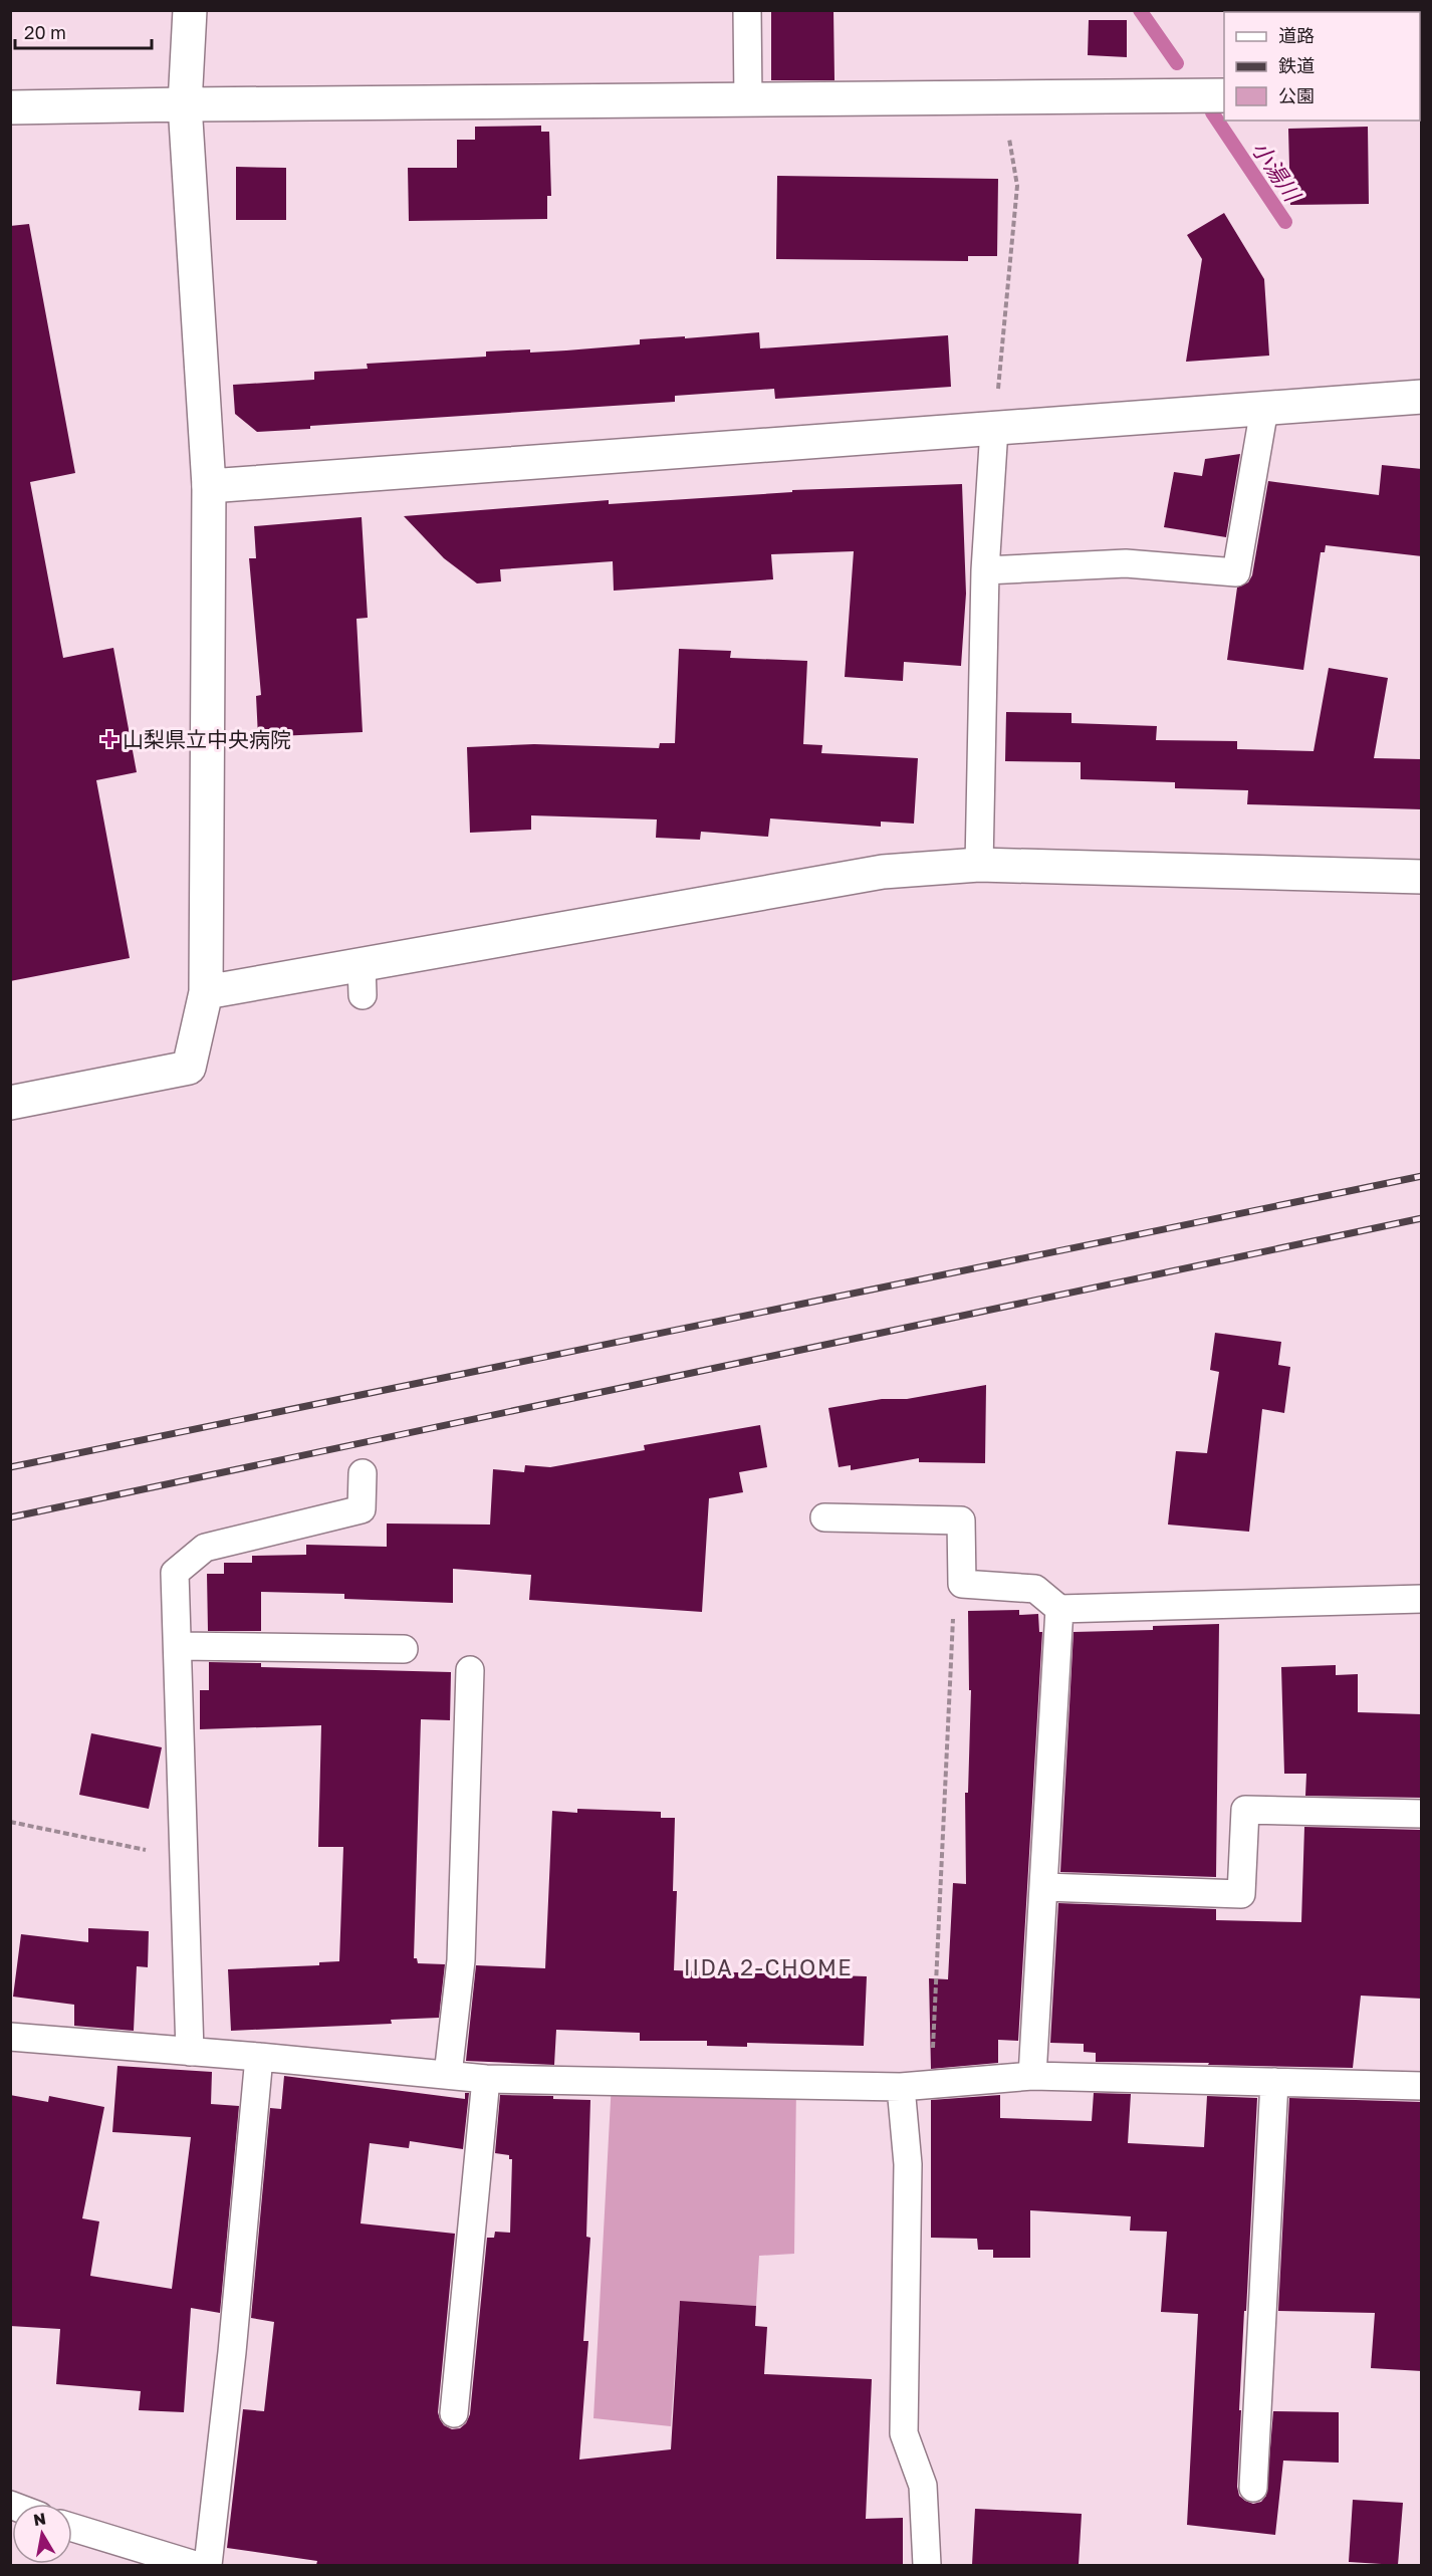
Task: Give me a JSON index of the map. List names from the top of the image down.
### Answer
{
  "districts": ["IIDA 2-CHOME"],
  "water": ["小湯川"],
  "places": {
    "health": ["山梨県立中央病院"]
  },
  "legend": ["道路", "鉄道", "公園"],
  "scale_bar": "20 m",
  "north": "top"
}
